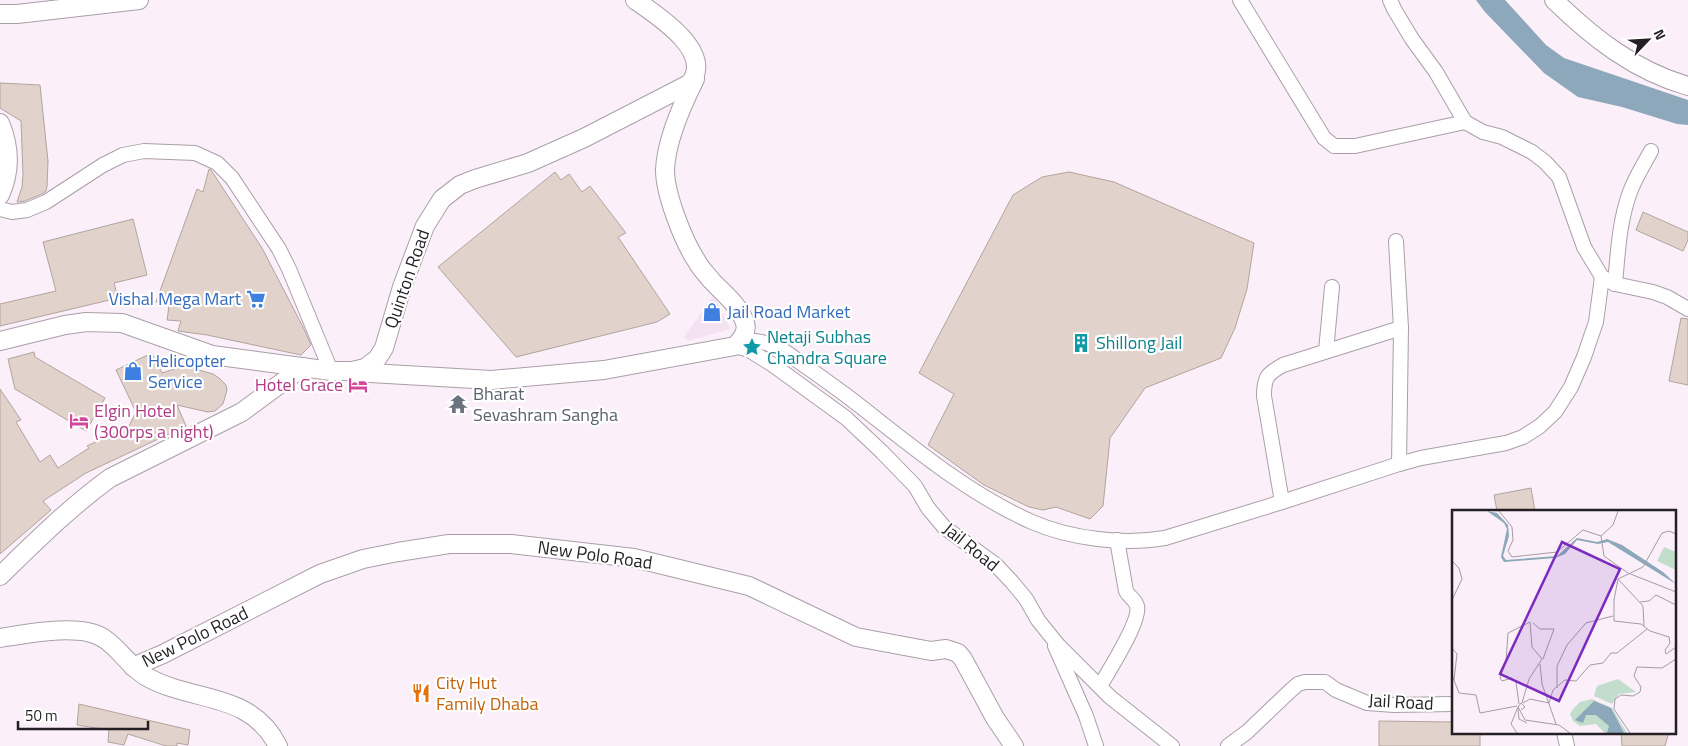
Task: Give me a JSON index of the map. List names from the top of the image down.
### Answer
{
  "streets": {
    "street": ["Quinton Road", "Jail Road", "New Polo Road"]
  },
  "places": {
    "supermarket": ["Vishal Mega Mart"],
    "shop": ["Jail Road Market", "Helicopter Service"],
    "building": ["Shillong Jail"],
    "place": ["Netaji Subhas Chandra Square"],
    "hotel": ["Hotel Grace", "Elgin Hotel (300rps a night)"],
    "temple": ["Bharat Sevashram Sangha"],
    "restaurant": ["City Hut Family Dhaba"]
  },
  "scale_bar": "50 m",
  "north": "top right"
}
